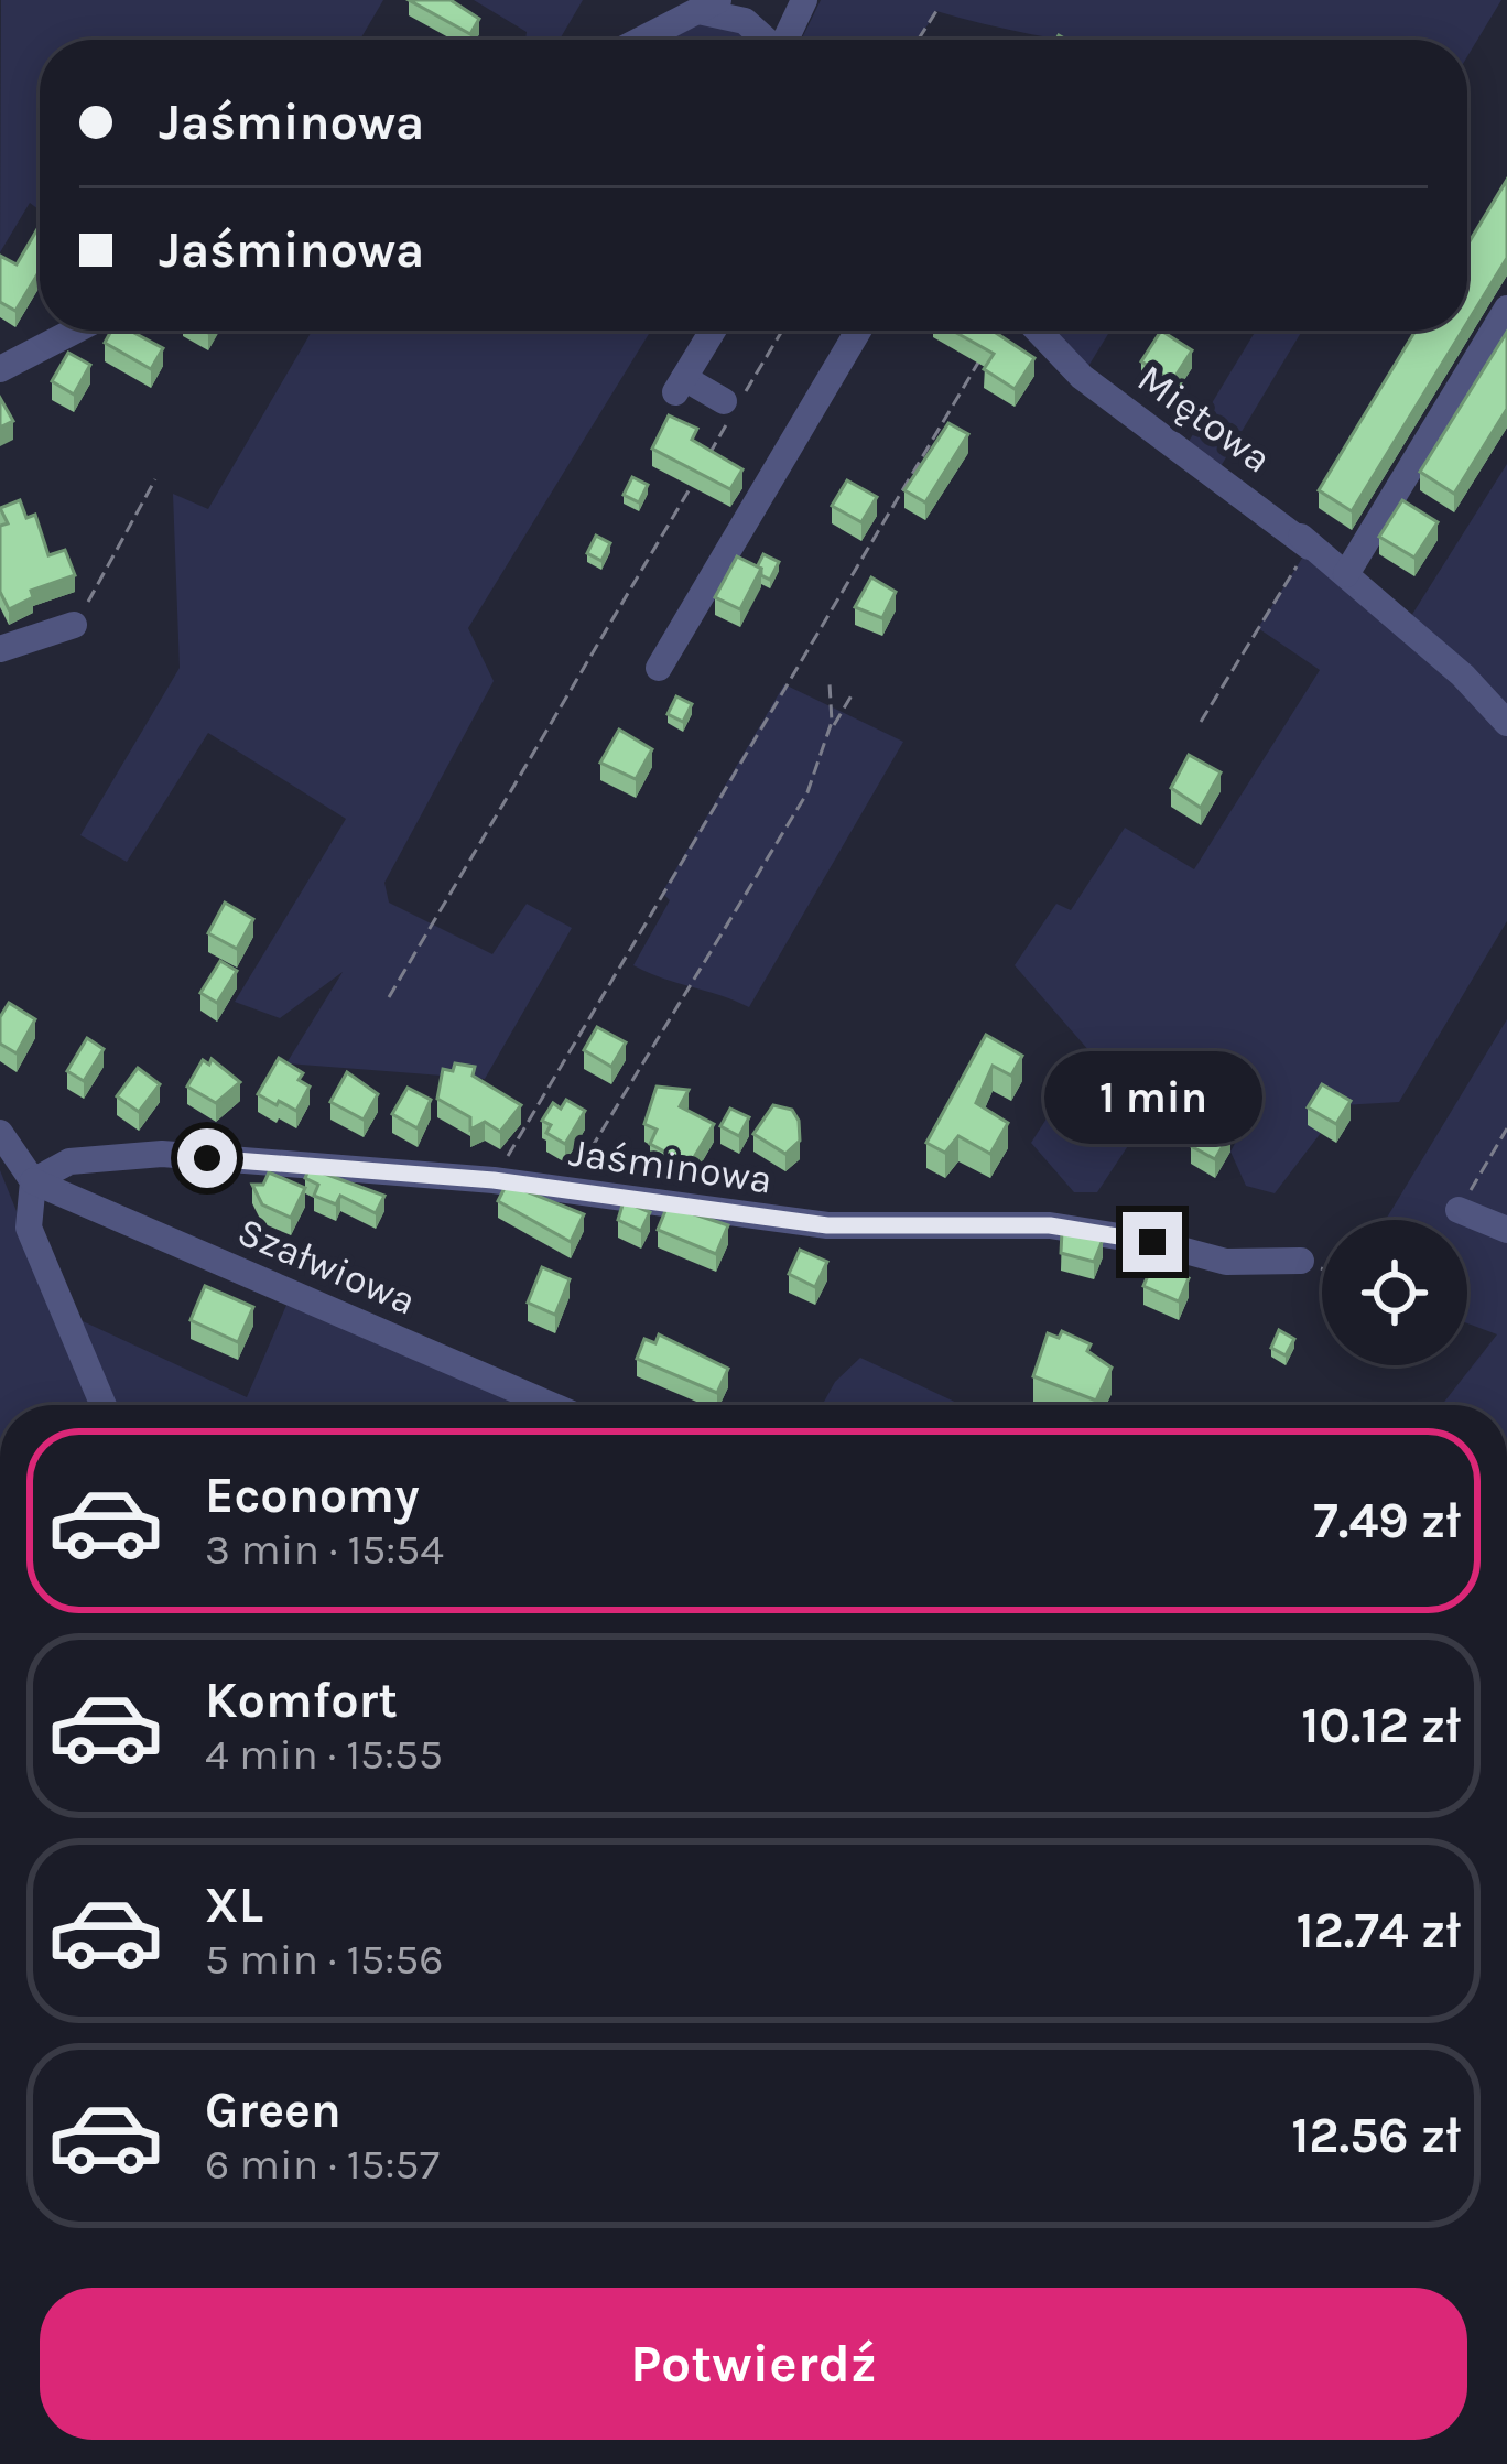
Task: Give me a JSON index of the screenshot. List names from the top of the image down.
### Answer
{
  "streets": {
    "street": ["Miętowa", "Jaśminowa", "Szałwiowa"]
  },
  "crossings": [
    ["Jaśminowa", "Szałwiowa"]
  ],
  "page": {
    "banner": ["Jaśminowa", "Jaśminowa"],
    "bubble": "1 min",
    "list": [
      {
        "name": "Economy",
        "note": "3 min · 15:54",
        "value": "7.49 zł"
      },
      {
        "name": "Komfort",
        "note": "4 min · 15:55",
        "value": "10.12 zł"
      },
      {
        "name": "XL",
        "note": "5 min · 15:56",
        "value": "12.74 zł"
      },
      {
        "name": "Green",
        "note": "6 min · 15:57",
        "value": "12.56 zł"
      }
    ],
    "buttons": "Potwierdź"
  }
}
